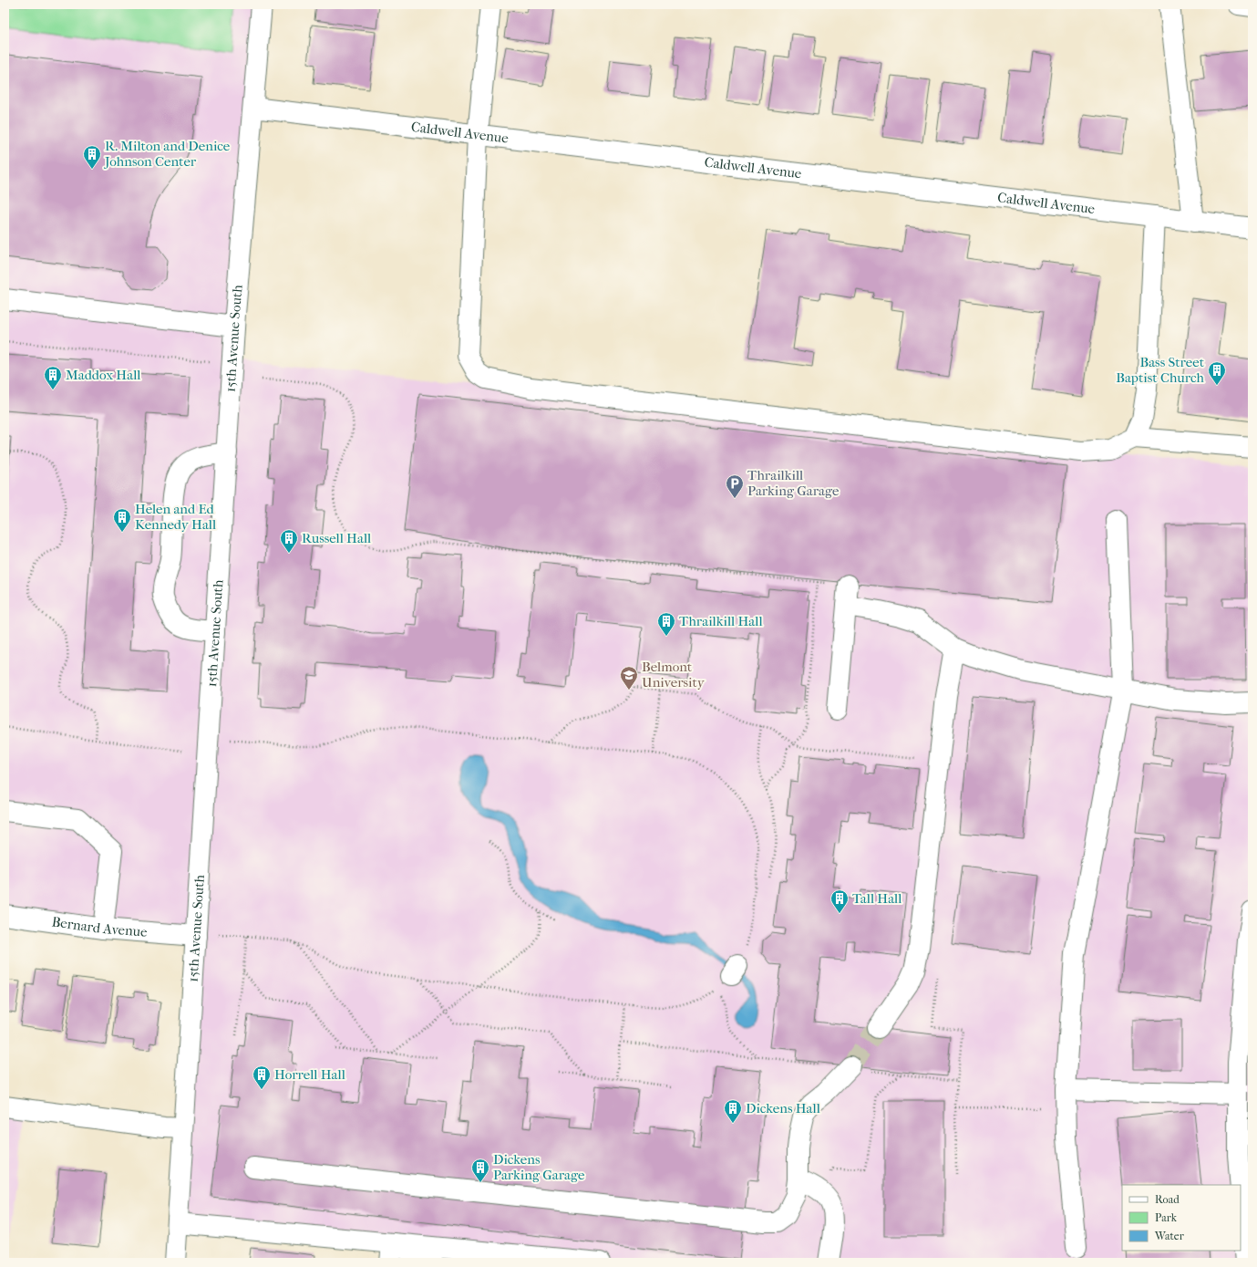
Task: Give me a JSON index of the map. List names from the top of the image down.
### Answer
{
  "streets": {
    "street": ["Caldwell Avenue", "15th Avenue South", "Bernard Avenue"]
  },
  "crossings": [
    ["Caldwell Avenue", "15th Avenue South"],
    ["15th Avenue South", "Bernard Avenue"]
  ],
  "places": {
    "building": [
      "R. Milton and Denice Johnson Center",
      "Bass Street Baptist Church",
      "Maddox Hall",
      "Helen and Ed Kennedy Hall",
      "Russell Hall",
      "Thrailkill Hall",
      "Tall Hall",
      "Horrell Hall",
      "Dickens Hall",
      "Dickens Parking Garage"
    ],
    "parking": ["Thrailkill Parking Garage"],
    "school or university": ["Belmont University"]
  },
  "legend": ["Road", "Park", "Water"]
}
